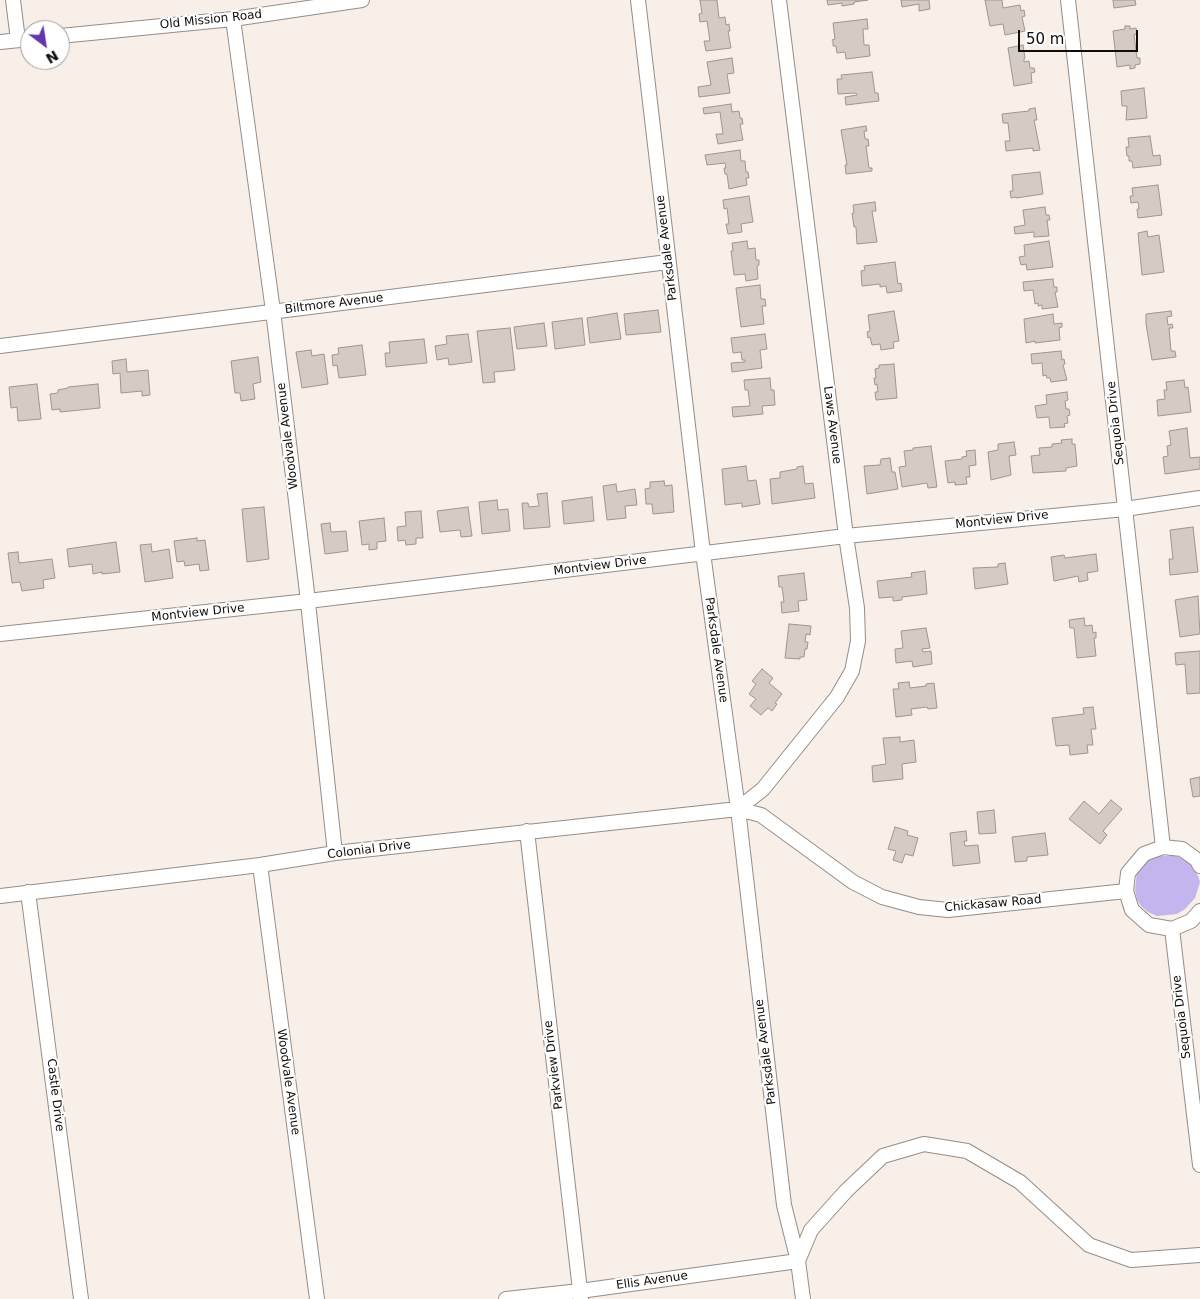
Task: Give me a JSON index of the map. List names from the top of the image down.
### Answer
{
  "streets": {
    "street": [
      "Old Mission Road",
      "Parksdale Avenue",
      "Biltmore Avenue",
      "Sequoia Drive",
      "Laws Avenue",
      "Woodvale Avenue",
      "Montview Drive",
      "Colonial Drive",
      "Chickasaw Road",
      "Parkview Drive",
      "Castle Drive",
      "Ellis Avenue"
    ]
  },
  "crossings": [
    ["Old Mission Road", "Woodvale Avenue"],
    ["Parksdale Avenue", "Biltmore Avenue"],
    ["Parksdale Avenue", "Laws Avenue"],
    ["Parksdale Avenue", "Montview Drive"],
    ["Parksdale Avenue", "Colonial Drive"],
    ["Parksdale Avenue", "Chickasaw Road"],
    ["Parksdale Avenue", "Ellis Avenue"],
    ["Biltmore Avenue", "Woodvale Avenue"],
    ["Sequoia Drive", "Montview Drive"],
    ["Laws Avenue", "Montview Drive"],
    ["Laws Avenue", "Colonial Drive"],
    ["Laws Avenue", "Chickasaw Road"],
    ["Woodvale Avenue", "Montview Drive"],
    ["Woodvale Avenue", "Colonial Drive"],
    ["Colonial Drive", "Chickasaw Road"],
    ["Colonial Drive", "Parkview Drive"],
    ["Colonial Drive", "Castle Drive"],
    ["Parkview Drive", "Ellis Avenue"]
  ],
  "scale_bar": "50 m",
  "north": "bottom right"
}
